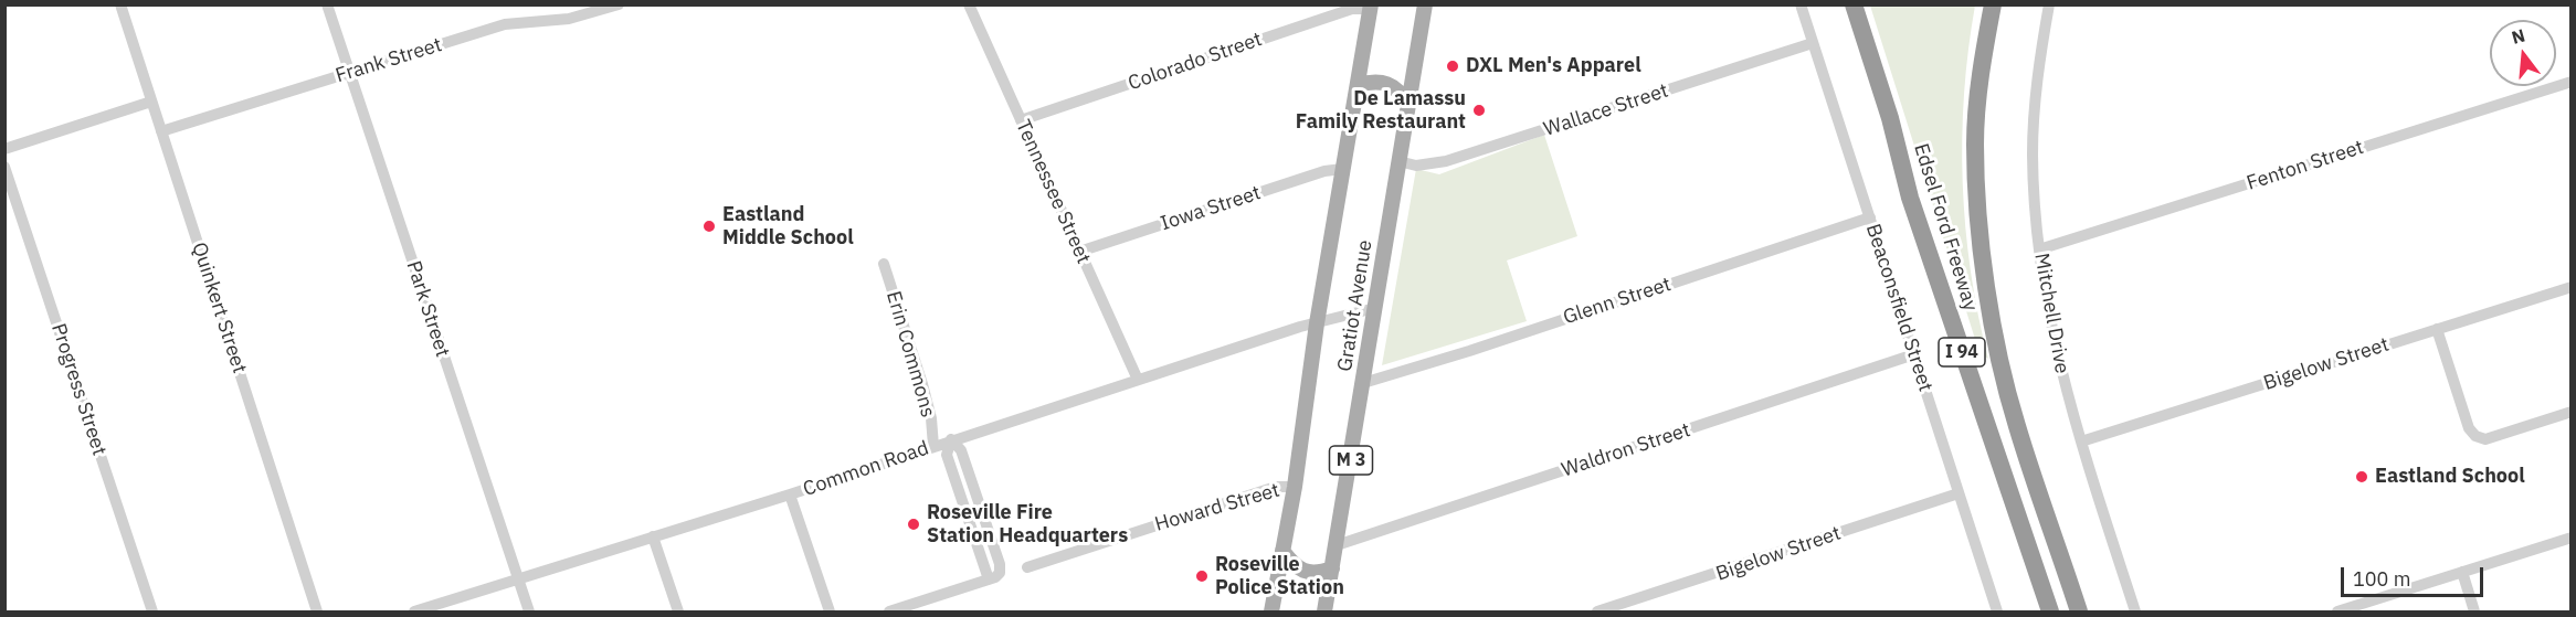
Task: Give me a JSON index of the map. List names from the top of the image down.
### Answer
{
  "streets": {
    "highway": ["Edsel Ford Freeway", "I 94"],
    "main road": ["Gratiot Avenue", "M 3"],
    "street": [
      "Frank Street",
      "Colorado Street",
      "Wallace Street",
      "Fenton Street",
      "Tennessee Street",
      "Iowa Street",
      "Glenn Street",
      "Quinkert Street",
      "Beaconsfield Street",
      "Park Street",
      "Mitchell Drive",
      "Erin Commons",
      "Bigelow Street",
      "Progress Street",
      "Waldron Street",
      "Common Road",
      "Howard Street"
    ]
  },
  "crossings": [
    ["Frank Street", "Quinkert Street"],
    ["Frank Street", "Park Street"],
    ["Colorado Street", "Tennessee Street"],
    ["Colorado Street", "Gratiot Avenue"],
    ["Wallace Street", "Gratiot Avenue"],
    ["Wallace Street", "Beaconsfield Street"],
    ["Fenton Street", "Mitchell Drive"],
    ["Tennessee Street", "Iowa Street"],
    ["Tennessee Street", "Common Road"],
    ["Iowa Street", "Gratiot Avenue"],
    ["Glenn Street", "Gratiot Avenue"],
    ["Glenn Street", "Beaconsfield Street"],
    ["Gratiot Avenue", "Waldron Street"],
    ["Gratiot Avenue", "Common Road"],
    ["Gratiot Avenue", "Howard Street"],
    ["Beaconsfield Street", "Bigelow Street"],
    ["Beaconsfield Street", "Waldron Street"],
    ["Park Street", "Common Road"],
    ["Mitchell Drive", "Bigelow Street"],
    ["Erin Commons", "Common Road"]
  ],
  "places": [
    "DXL Men's Apparel",
    "De Lamassu Family Restaurant",
    "Eastland Middle School",
    "Eastland School",
    "Roseville Fire Station Headquarters",
    "Roseville Police Station"
  ],
  "scale_bar": "100 m",
  "north": "top"
}
